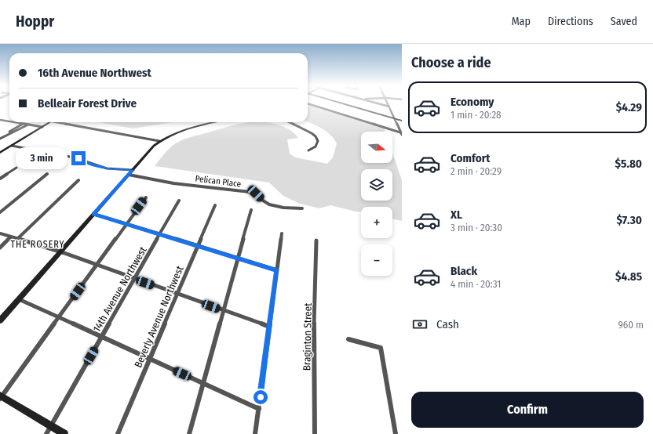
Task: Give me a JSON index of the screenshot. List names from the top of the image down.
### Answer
{
  "streets": {
    "street": [
      "Pelican Place",
      "14th Avenue Northwest",
      "Beverly Avenue Northwest",
      "Braginton Street"
    ]
  },
  "districts": ["THE ROSERY"],
  "north": "right",
  "page": {
    "header": "Hoppr",
    "nav": ["Map", "Directions", "Saved"],
    "heading": "Choose a ride",
    "banner": ["16th Avenue Northwest", "Belleair Forest Drive"],
    "list": [
      {
        "name": "Economy",
        "note": "1 min · 20:28",
        "value": "$4.29"
      },
      {
        "name": "Comfort",
        "note": "2 min · 20:29",
        "value": "$5.80"
      },
      {
        "name": "XL",
        "note": "3 min · 20:30",
        "value": "$7.30"
      },
      {
        "name": "Black",
        "note": "4 min · 20:31",
        "value": "$4.85"
      }
    ],
    "map_buttons": ["+", "−"],
    "bubble": "3 min",
    "pay": ["Cash", "960 m"],
    "buttons": "Confirm"
  }
}
